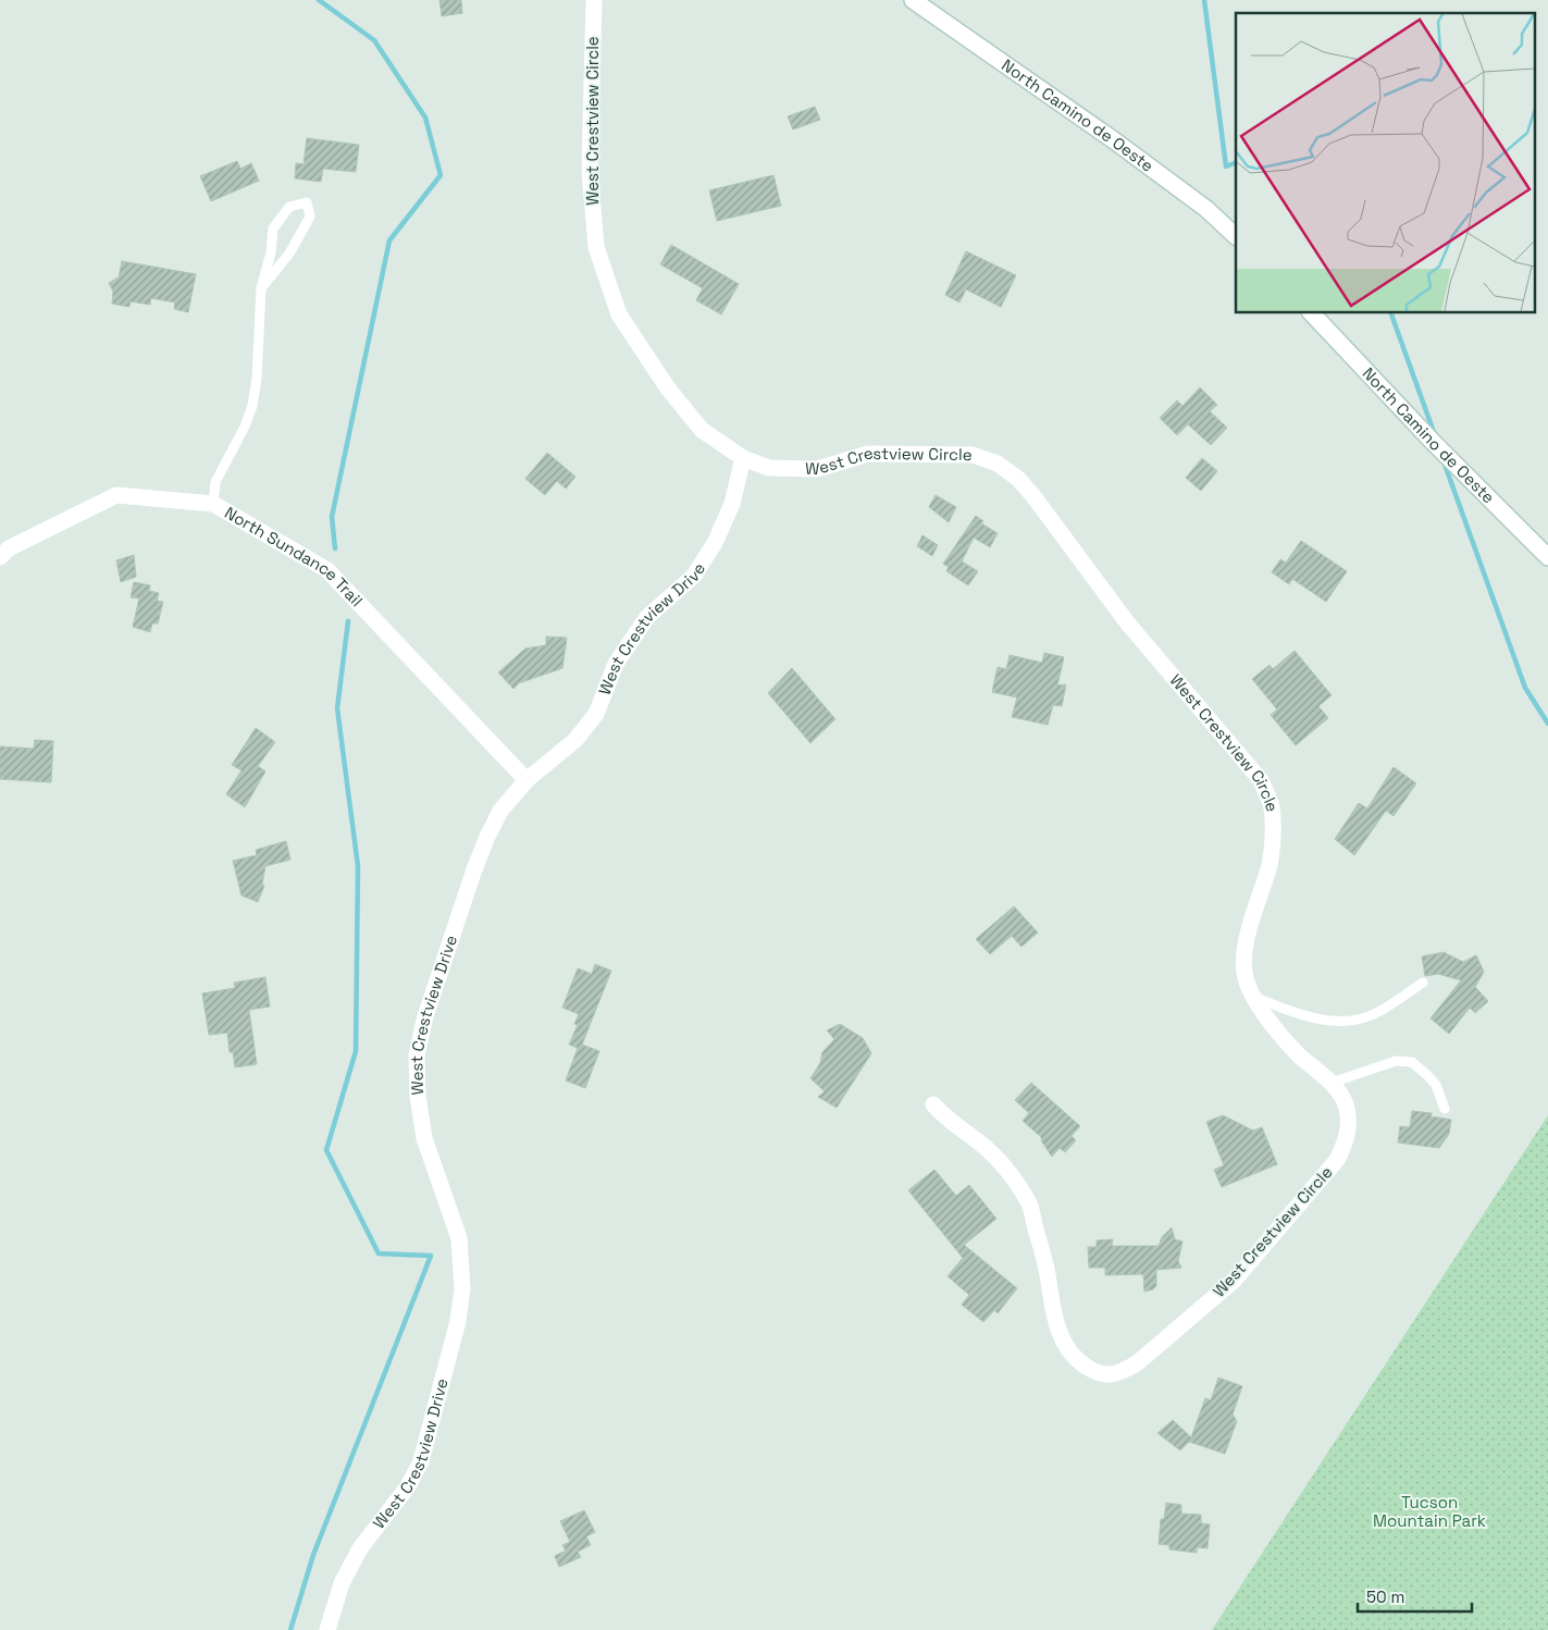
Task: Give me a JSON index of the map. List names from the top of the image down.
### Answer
{
  "streets": {
    "street": [
      "North Camino de Oeste",
      "West Crestview Circle",
      "North Sundance Trail",
      "West Crestview Drive"
    ]
  },
  "crossings": [
    ["West Crestview Circle", "West Crestview Drive"],
    ["North Sundance Trail", "West Crestview Drive"]
  ],
  "parks": ["Tucson Mountain Park"],
  "scale_bar": "50 m"
}
